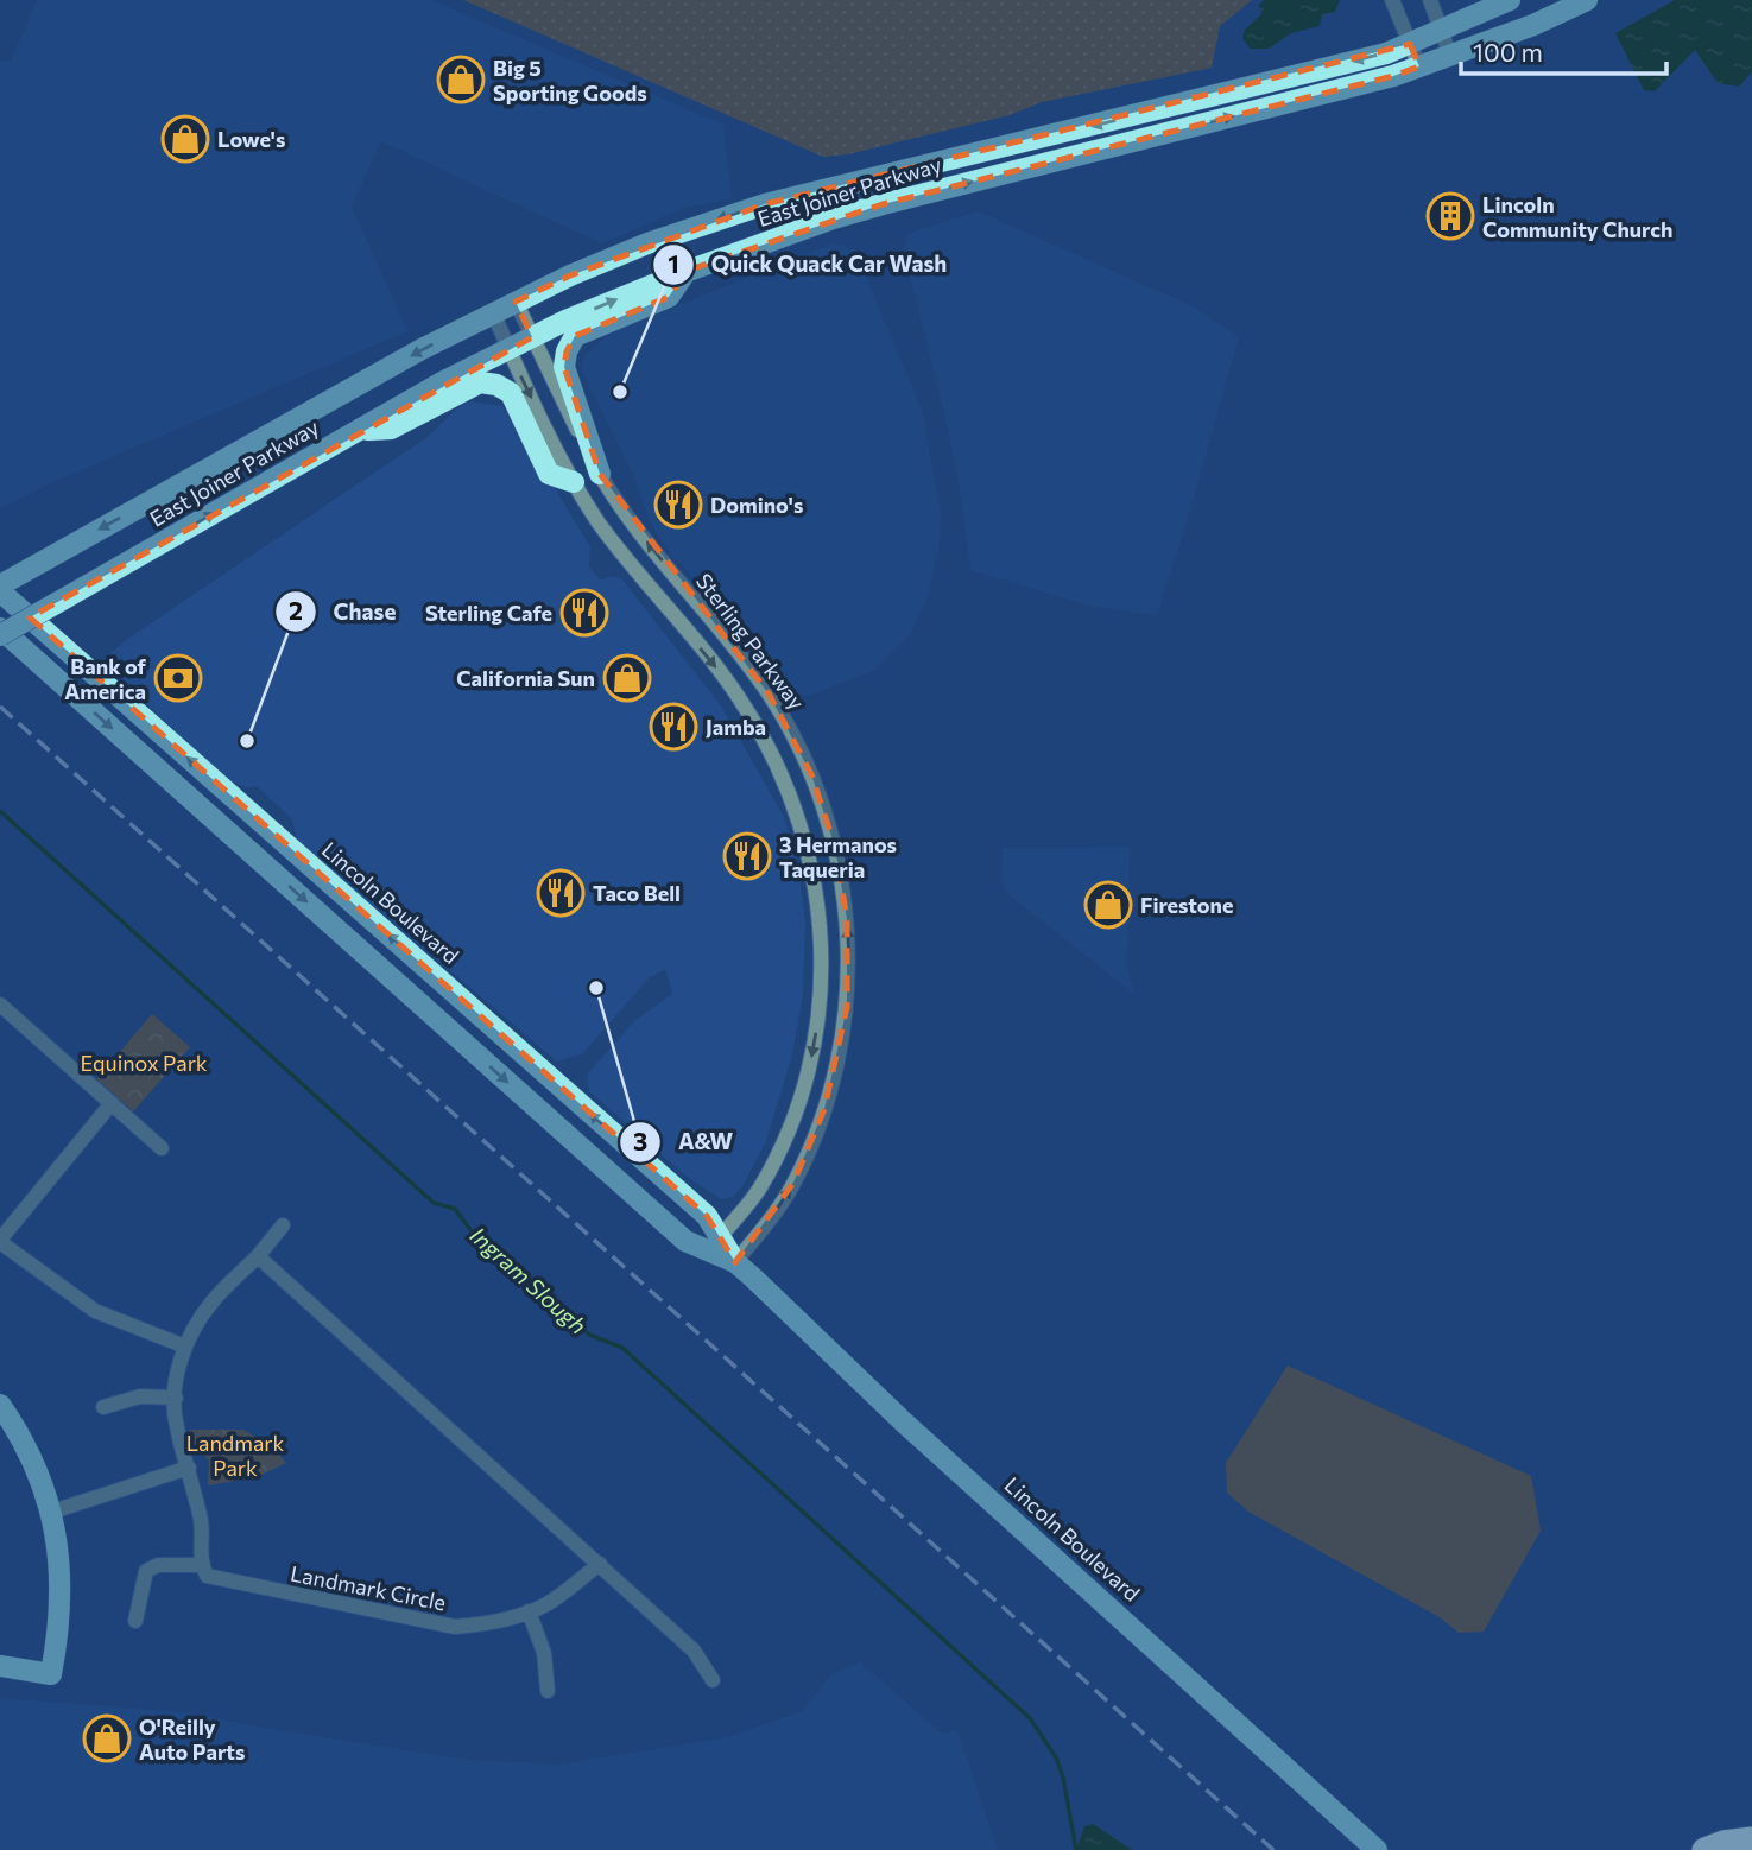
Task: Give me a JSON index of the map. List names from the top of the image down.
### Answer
{
  "streets": {
    "main road": ["East Joiner Parkway", "Lincoln Boulevard"],
    "street": ["Sterling Parkway", "Landmark Circle"]
  },
  "crossings": [
    ["East Joiner Parkway", "Sterling Parkway"],
    ["East Joiner Parkway", "Lincoln Boulevard"],
    ["Sterling Parkway", "Lincoln Boulevard"]
  ],
  "water": ["Ingram Slough"],
  "parks": ["Equinox Park", "Landmark Park"],
  "places": {
    "shop": [
      "Big 5 Sporting Goods",
      "Lowe's",
      "California Sun",
      "Firestone",
      "O'Reilly Auto Parts"
    ],
    "building": ["Lincoln Community Church"],
    "other": ["Quick Quack Car Wash", "Chase", "A&W"],
    "restaurant": [
      "Domino's",
      "Sterling Cafe",
      "Jamba",
      "3 Hermanos Taqueria",
      "Taco Bell"
    ],
    "bank": ["Bank of America"]
  },
  "scale_bar": "100 m"
}
